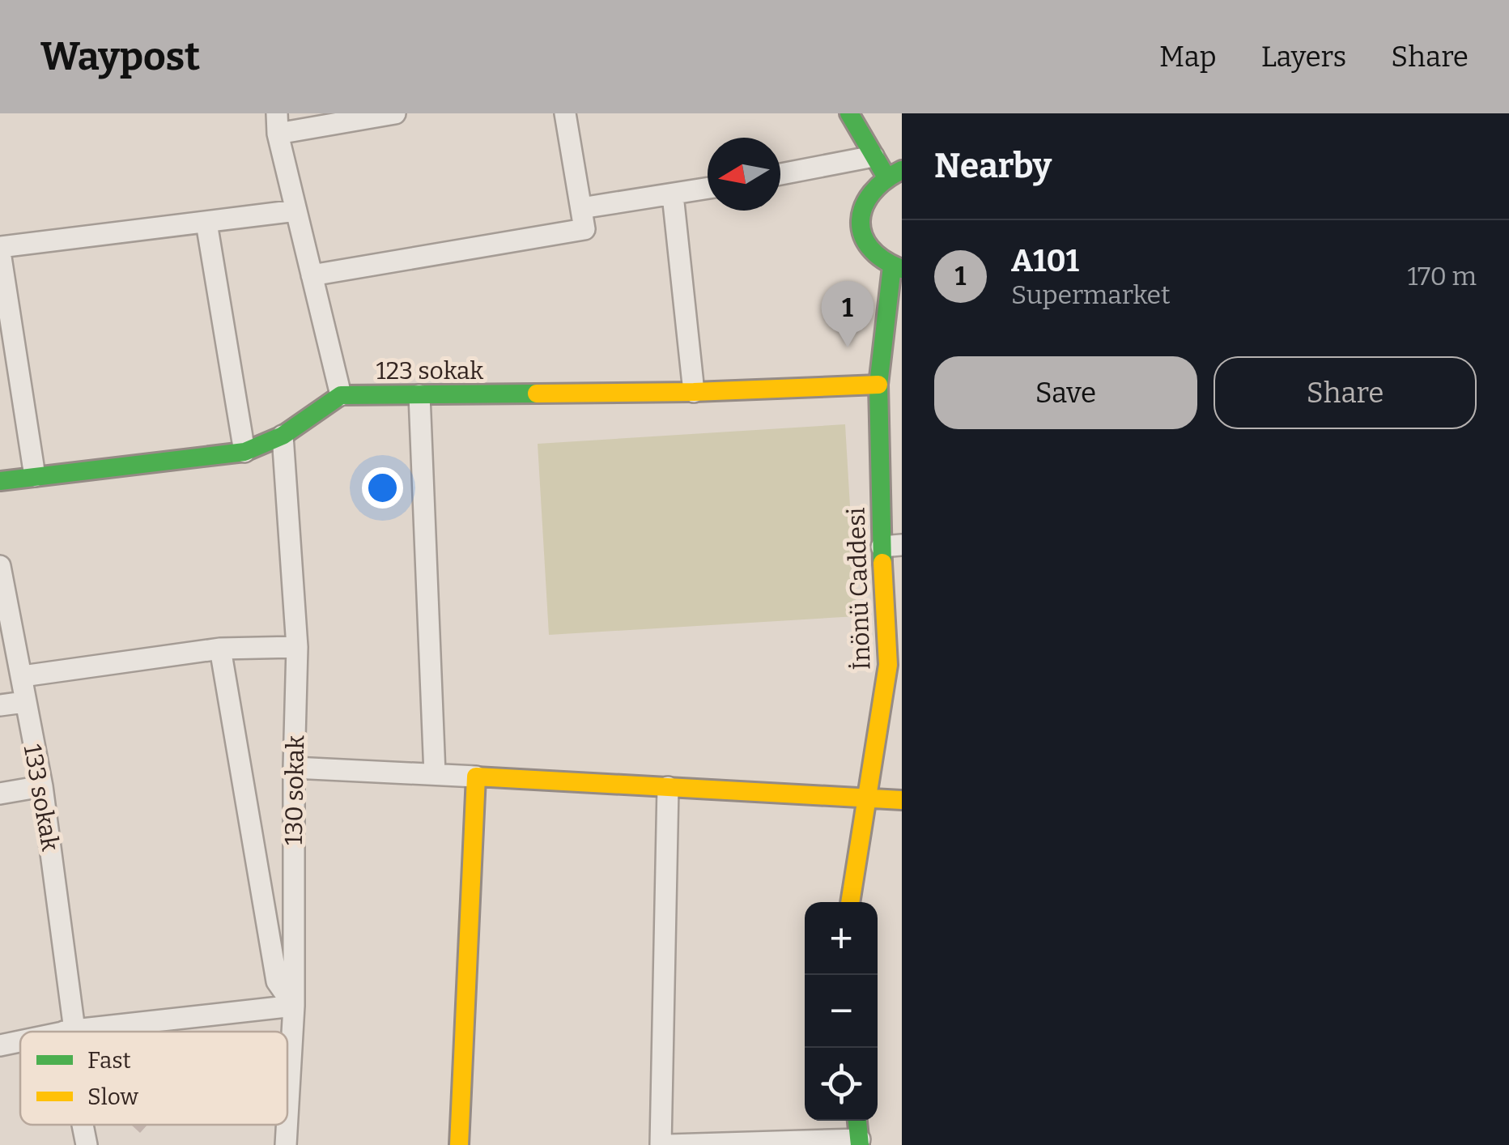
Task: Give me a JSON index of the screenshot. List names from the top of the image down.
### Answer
{
  "streets": {
    "street": [
      "123 sokak",
      "İnönü Caddesi",
      "130 sokak",
      "133 sokak"
    ]
  },
  "crossings": [
    ["123 sokak", "İnönü Caddesi"]
  ],
  "legend": ["Fast", "Slow"],
  "north": "left",
  "page": {
    "header": "Waypost",
    "nav": ["Map", "Layers", "Share"],
    "heading": "Nearby",
    "list": [
      {
        "mark": "1",
        "name": "A101",
        "note": "Supermarket",
        "value": "170 m"
      }
    ],
    "pins": "1",
    "buttons": ["Save", "Share"],
    "map_buttons": ["+", "−"]
  }
}
